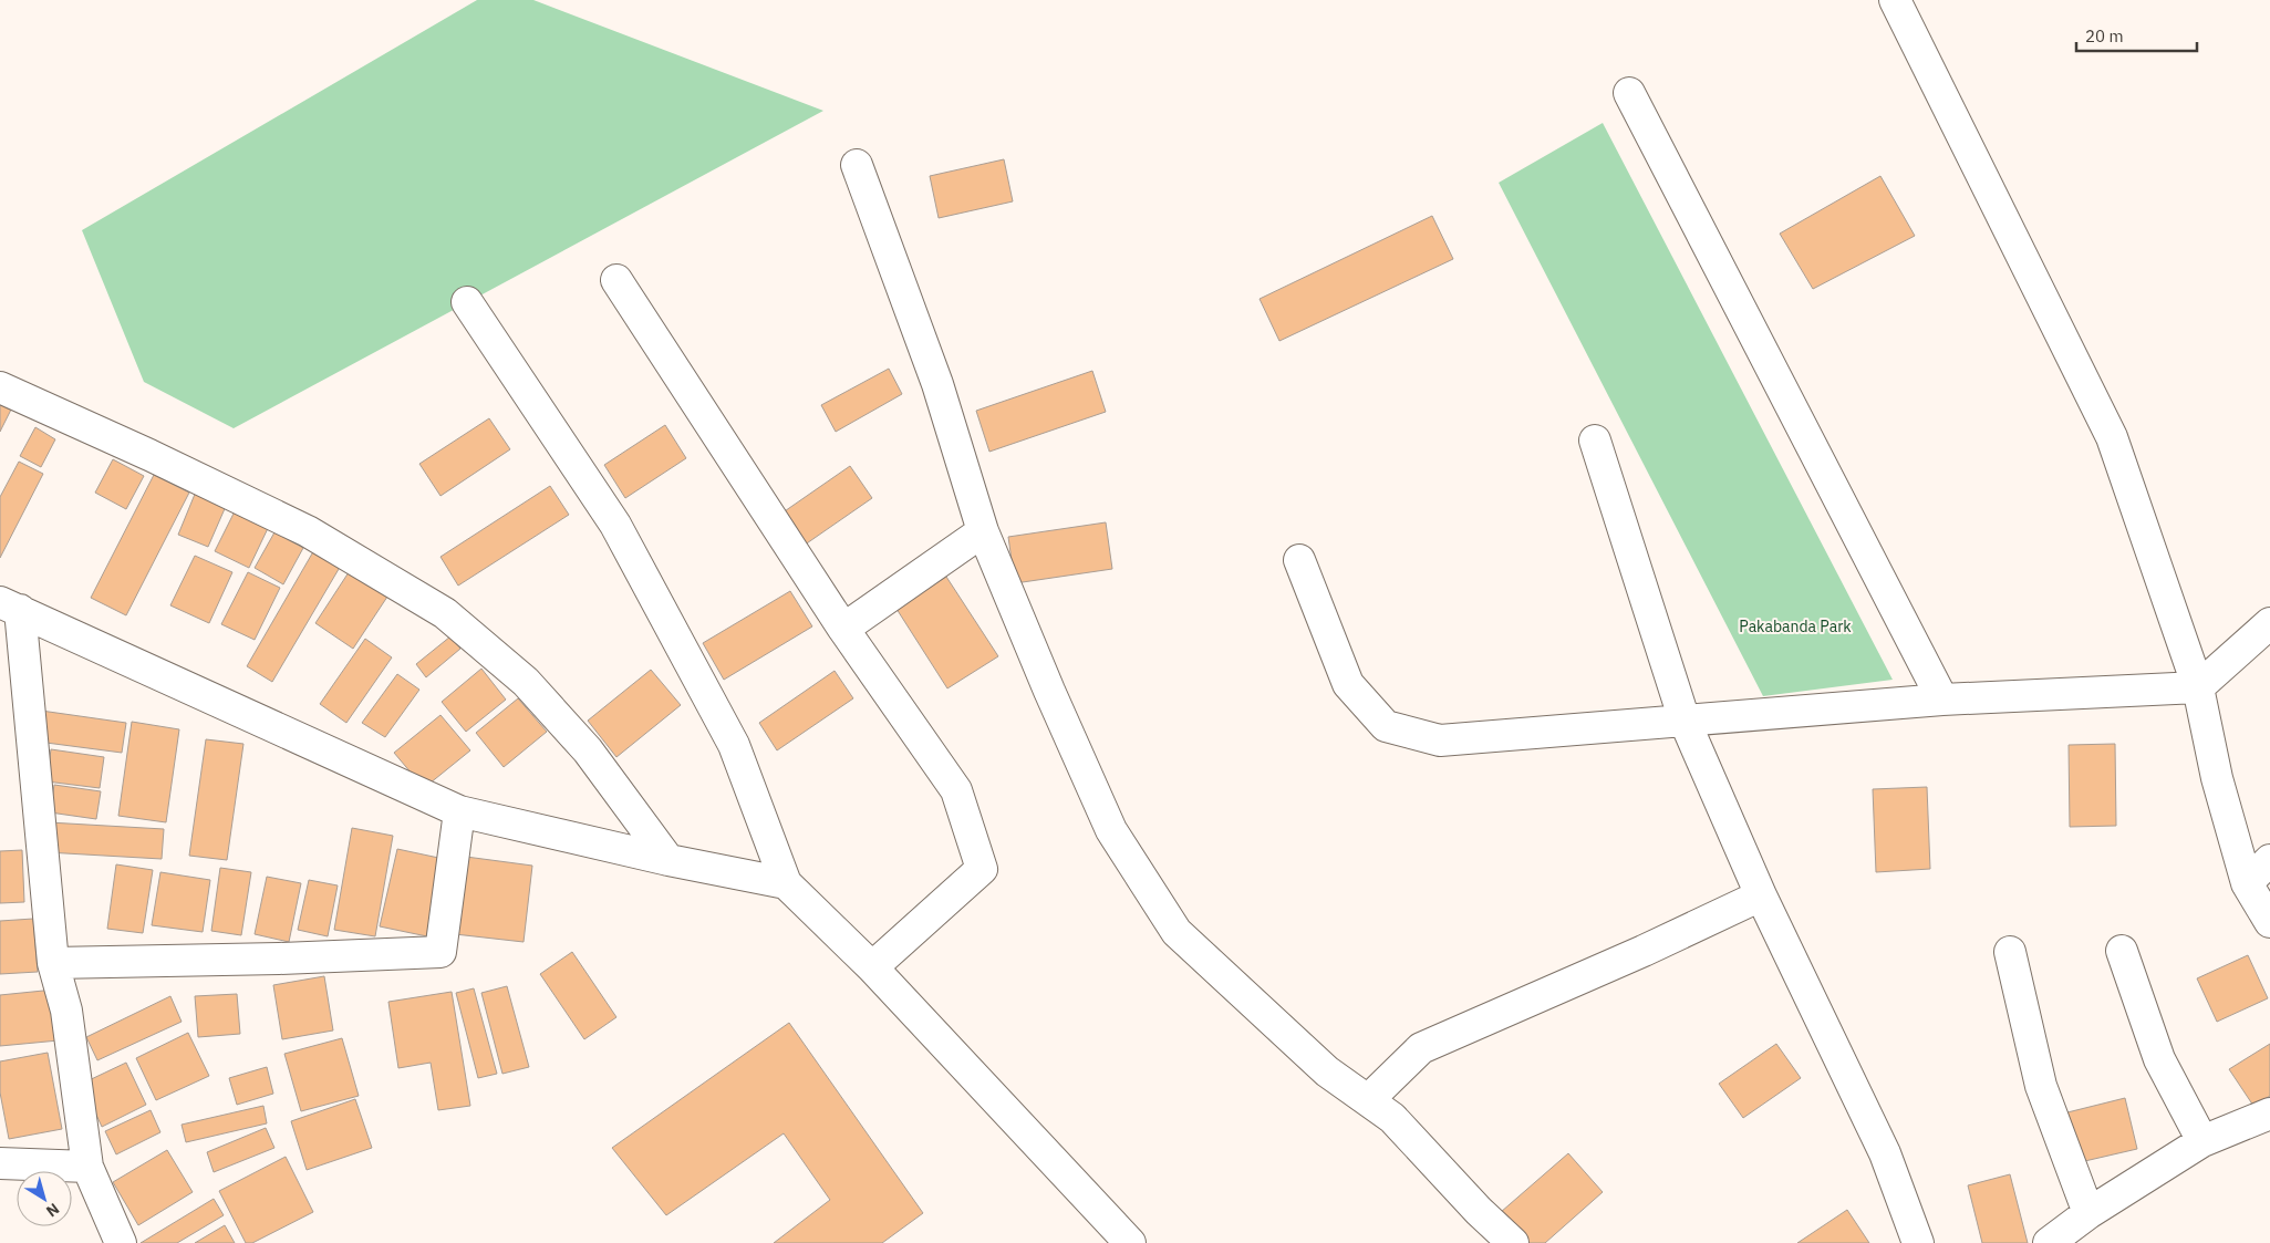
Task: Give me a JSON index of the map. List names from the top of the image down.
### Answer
{
  "parks": ["Pakabanda Park"],
  "scale_bar": "20 m",
  "north": "bottom right"
}
